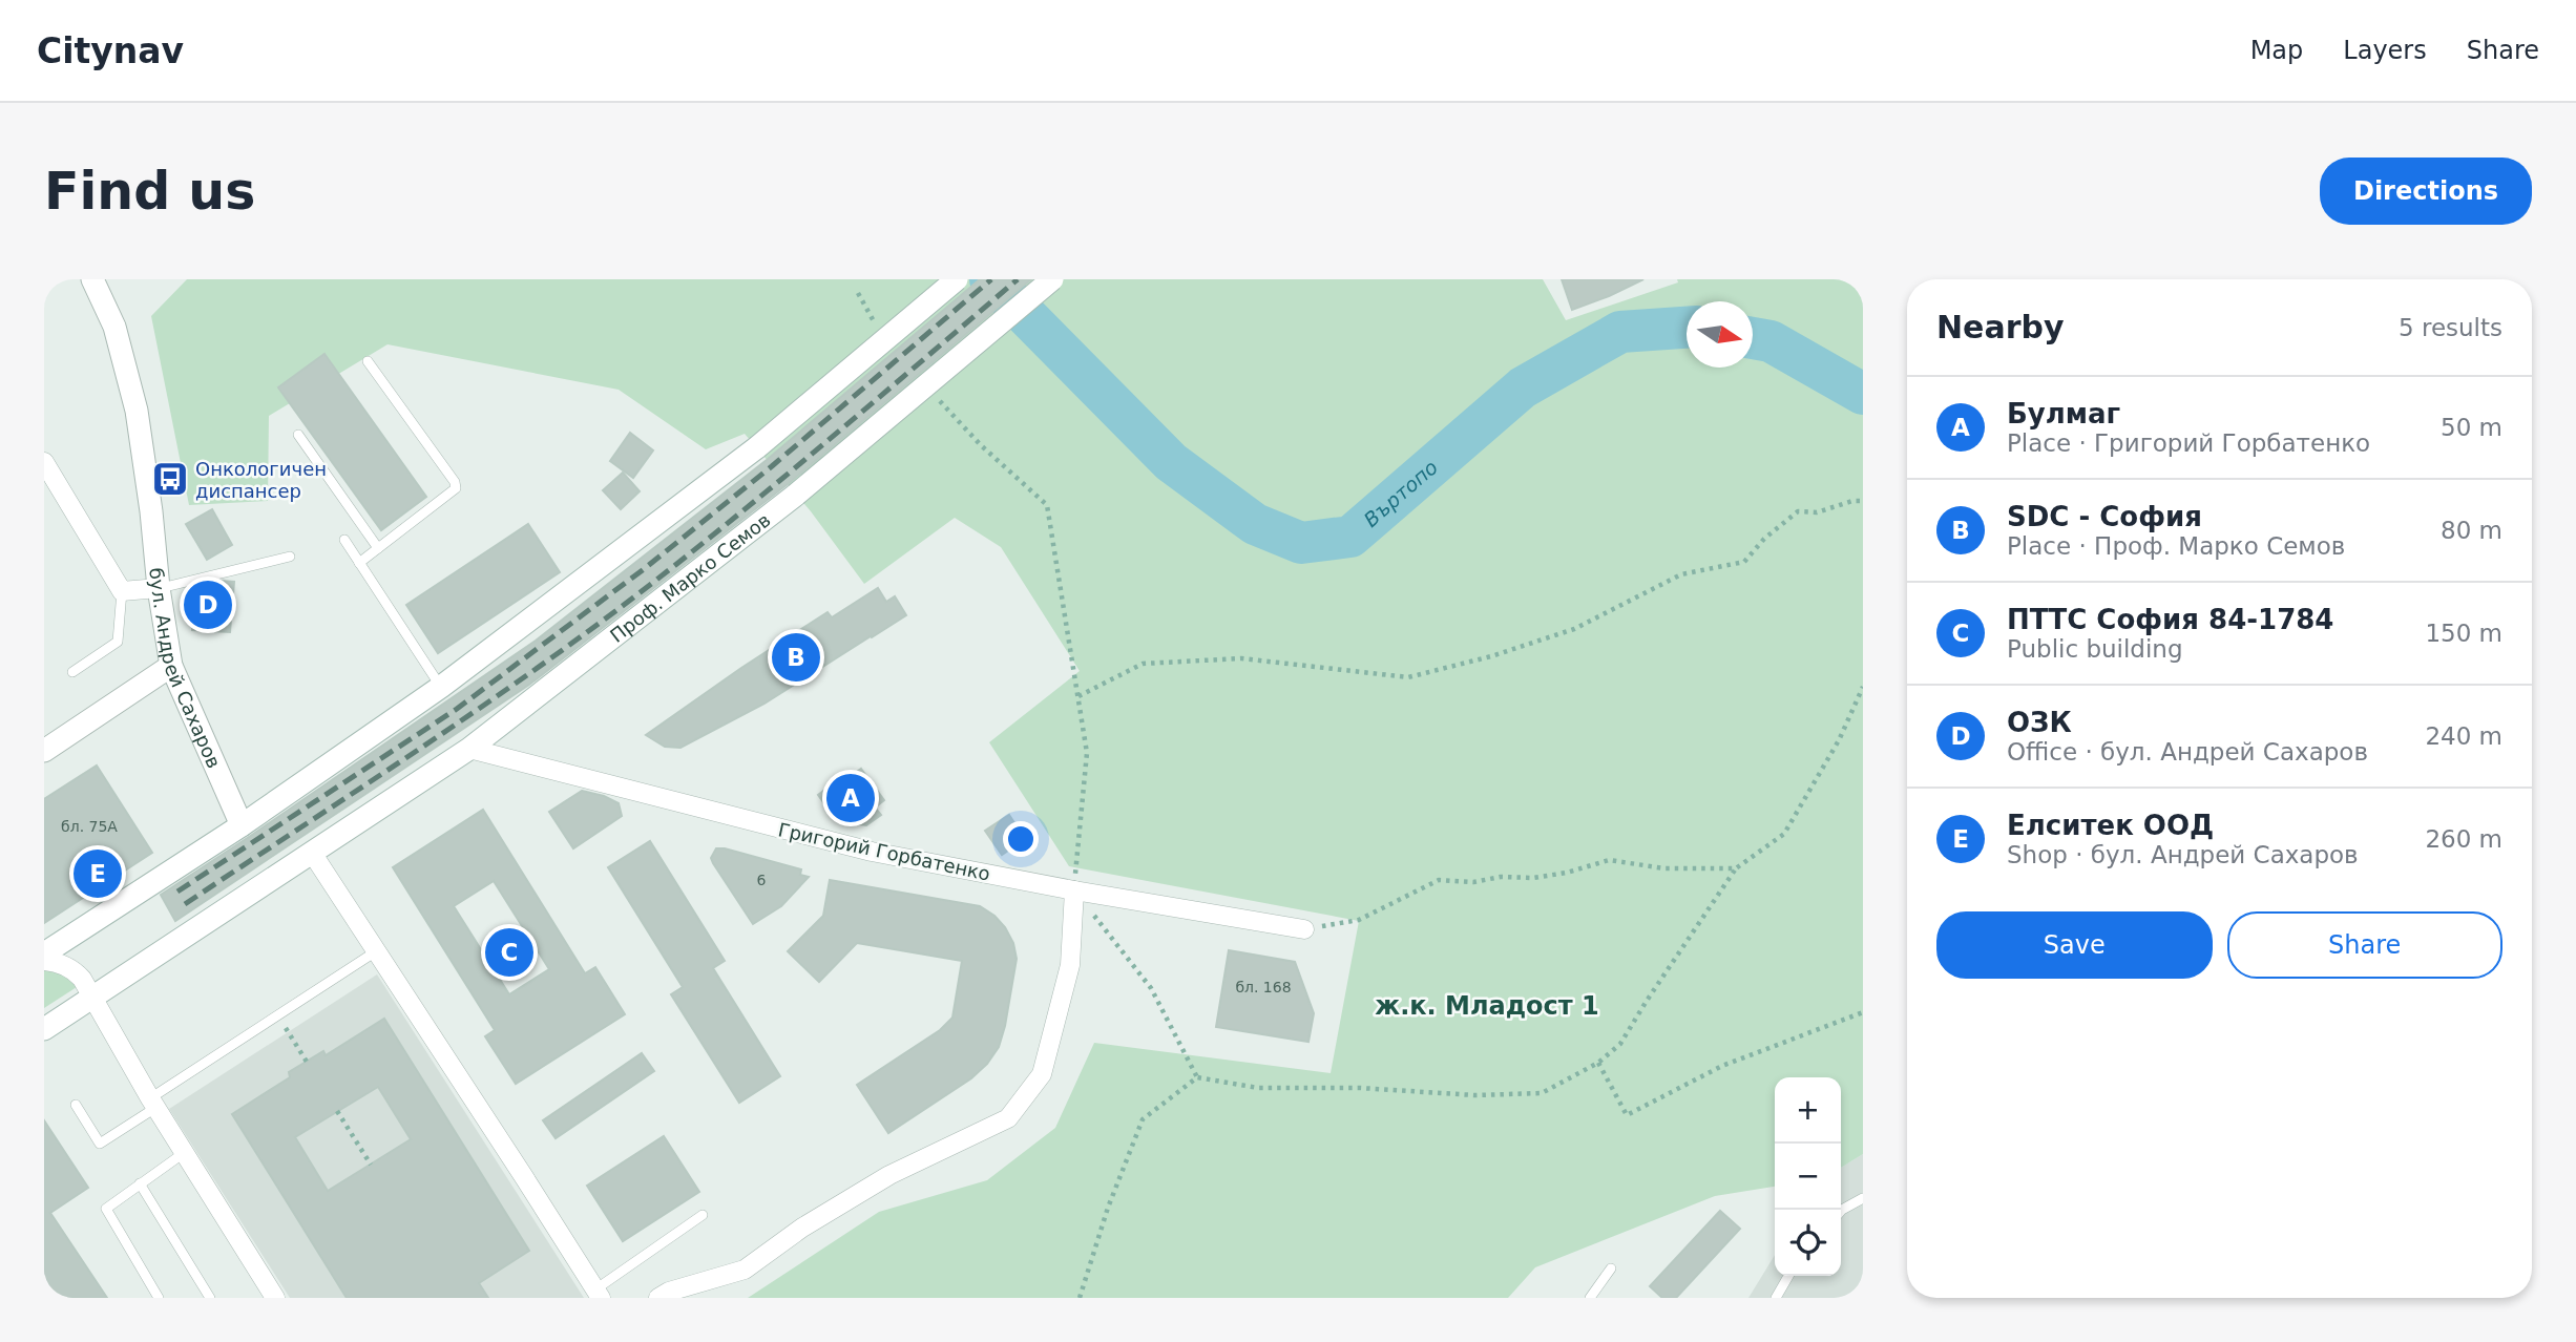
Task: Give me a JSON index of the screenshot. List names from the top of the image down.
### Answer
{
  "streets": {
    "main road": ["Проф. Марко Семов", "бул. Андрей Сахаров"],
    "street": ["Григорий Горбатенко"]
  },
  "crossings": [
    ["Проф. Марко Семов", "Григорий Горбатенко"]
  ],
  "districts": ["ж.к. Младост 1"],
  "water": ["Въртопо"],
  "places": {
    "bus stop": ["Онкологичен диспансер"]
  },
  "house_numbers": ["бл. 75А", "6", "бл. 168"],
  "north": "right",
  "page": {
    "header": "Citynav",
    "nav": ["Map", "Layers", "Share"],
    "buttons": [
      "Directions",
      ["Save", "Share"]
    ],
    "title": "Find us",
    "heading": ["Nearby", "5 results"],
    "list": [
      {
        "mark": "A",
        "name": "Булмаг",
        "note": "Place · Григорий Горбатенко",
        "value": "50 m"
      },
      {
        "mark": "B",
        "name": "SDC - София",
        "note": "Place · Проф. Марко Семов",
        "value": "80 m"
      },
      {
        "mark": "C",
        "name": "ПТТС София 84-1784",
        "note": "Public building",
        "value": "150 m"
      },
      {
        "mark": "D",
        "name": "ОЗК",
        "note": "Office · бул. Андрей Сахаров",
        "value": "240 m"
      },
      {
        "mark": "E",
        "name": "Елситек ООД",
        "note": "Shop · бул. Андрей Сахаров",
        "value": "260 m"
      }
    ],
    "pins": [
      "D",
      "B",
      "A",
      "E",
      "C"
    ],
    "map_buttons": ["+", "−"]
  }
}
